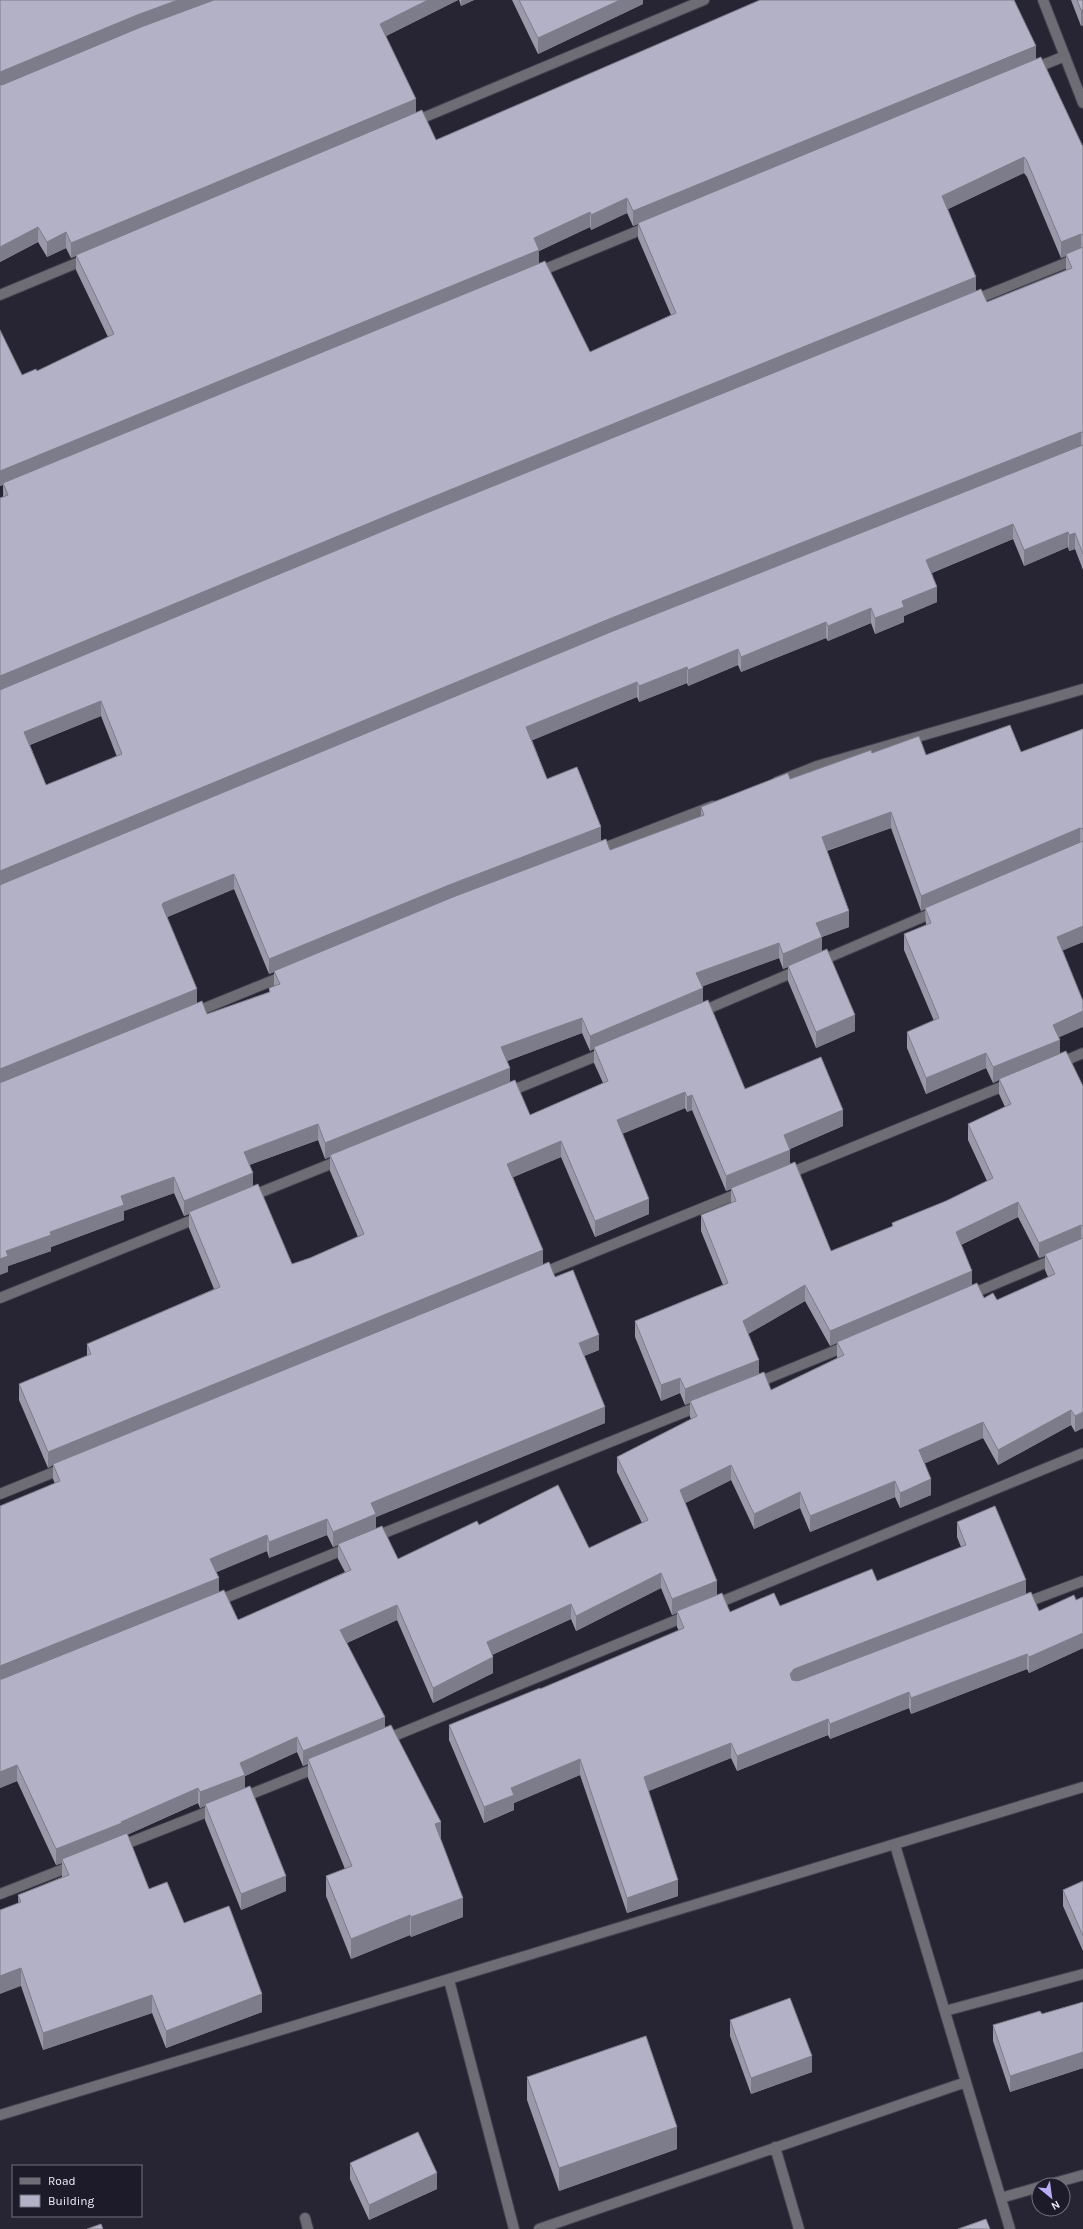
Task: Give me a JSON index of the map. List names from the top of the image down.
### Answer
{
  "legend": ["Road", "Building"],
  "north": "bottom right"
}
